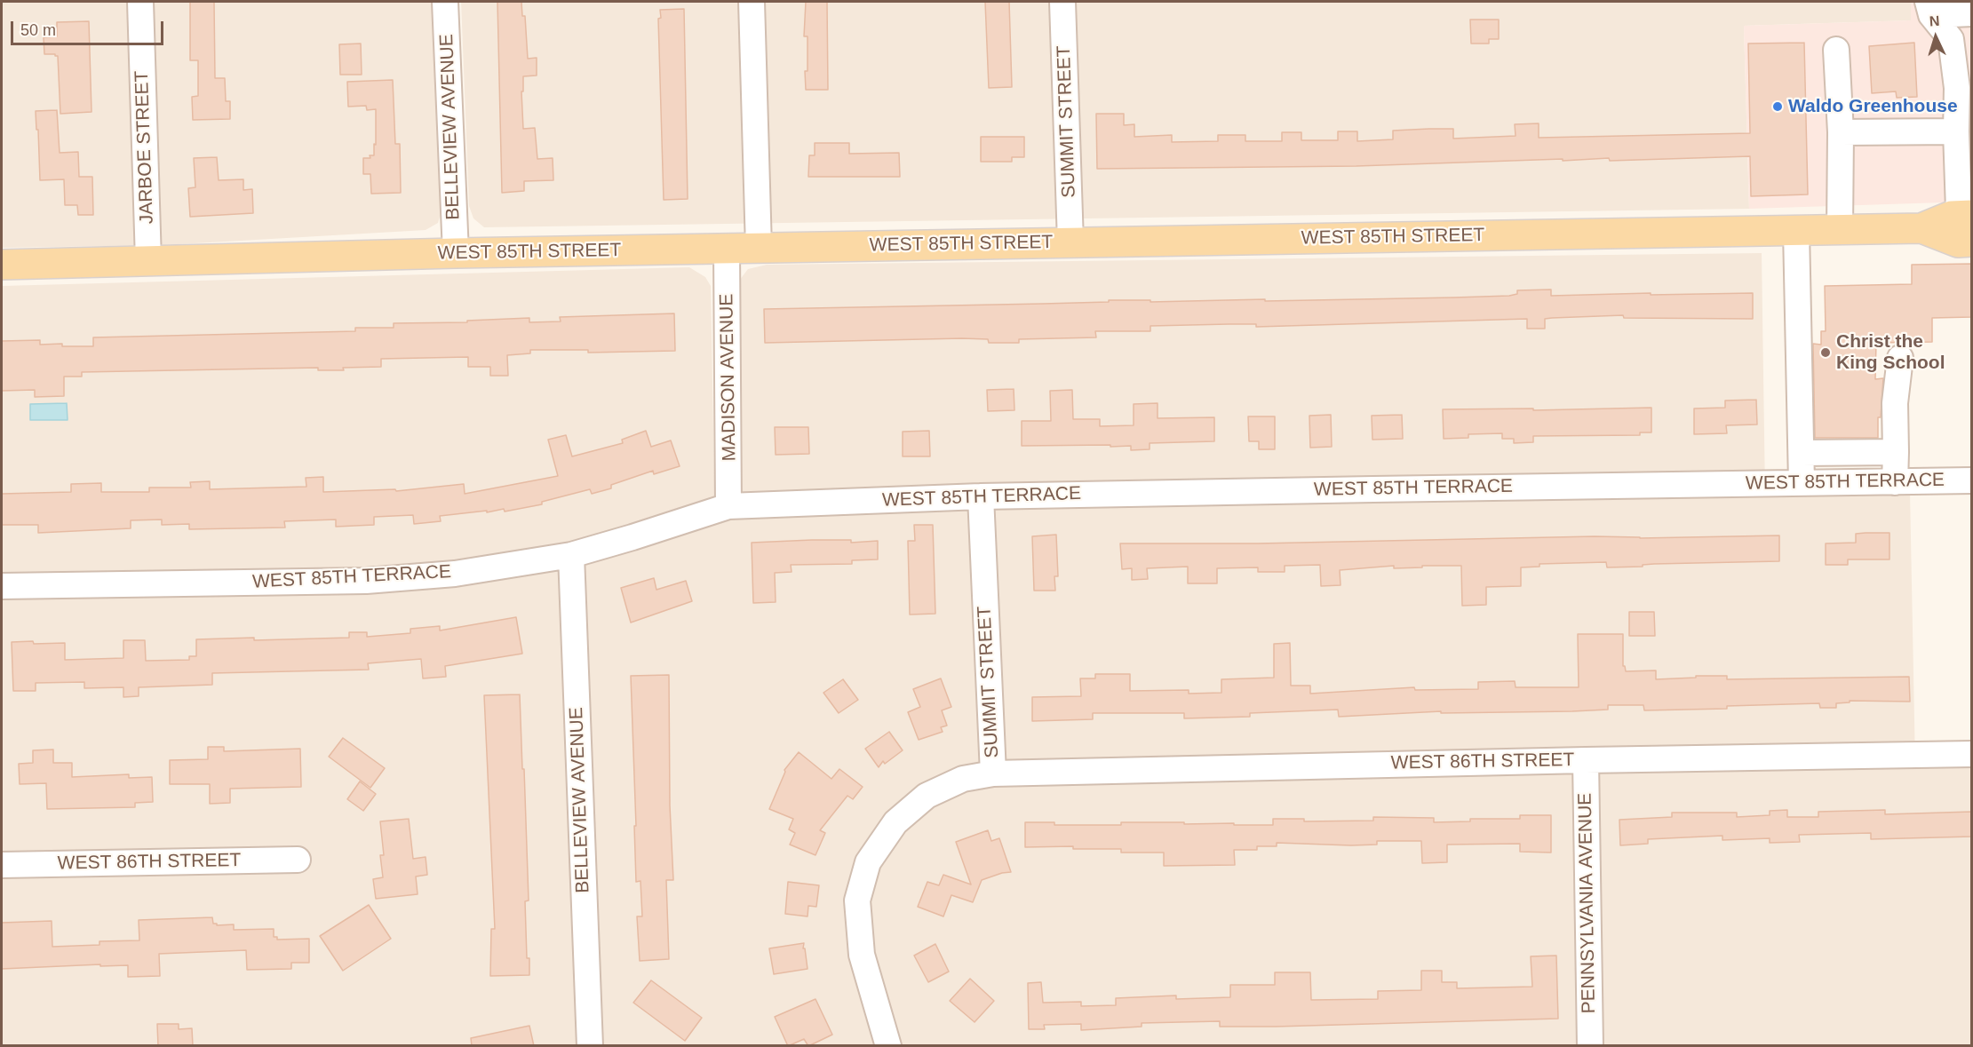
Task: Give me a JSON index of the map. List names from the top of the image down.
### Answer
{
  "streets": {
    "main road": ["WEST 85TH STREET"],
    "street": [
      "SUMMIT STREET",
      "BELLEVIEW AVENUE",
      "JARBOE STREET",
      "MADISON AVENUE",
      "WEST 85TH TERRACE",
      "WEST 86TH STREET",
      "PENNSYLVANIA AVENUE"
    ]
  },
  "crossings": [
    ["SUMMIT STREET", "WEST 85TH STREET"],
    ["SUMMIT STREET", "WEST 85TH TERRACE"],
    ["SUMMIT STREET", "WEST 86TH STREET"],
    ["BELLEVIEW AVENUE", "WEST 85TH STREET"],
    ["BELLEVIEW AVENUE", "WEST 85TH TERRACE"],
    ["JARBOE STREET", "WEST 85TH STREET"],
    ["WEST 85TH STREET", "MADISON AVENUE"],
    ["MADISON AVENUE", "WEST 85TH TERRACE"],
    ["WEST 86TH STREET", "PENNSYLVANIA AVENUE"]
  ],
  "places": ["Waldo Greenhouse", "Christ the King School"],
  "scale_bar": "50 m",
  "north": "top"
}
